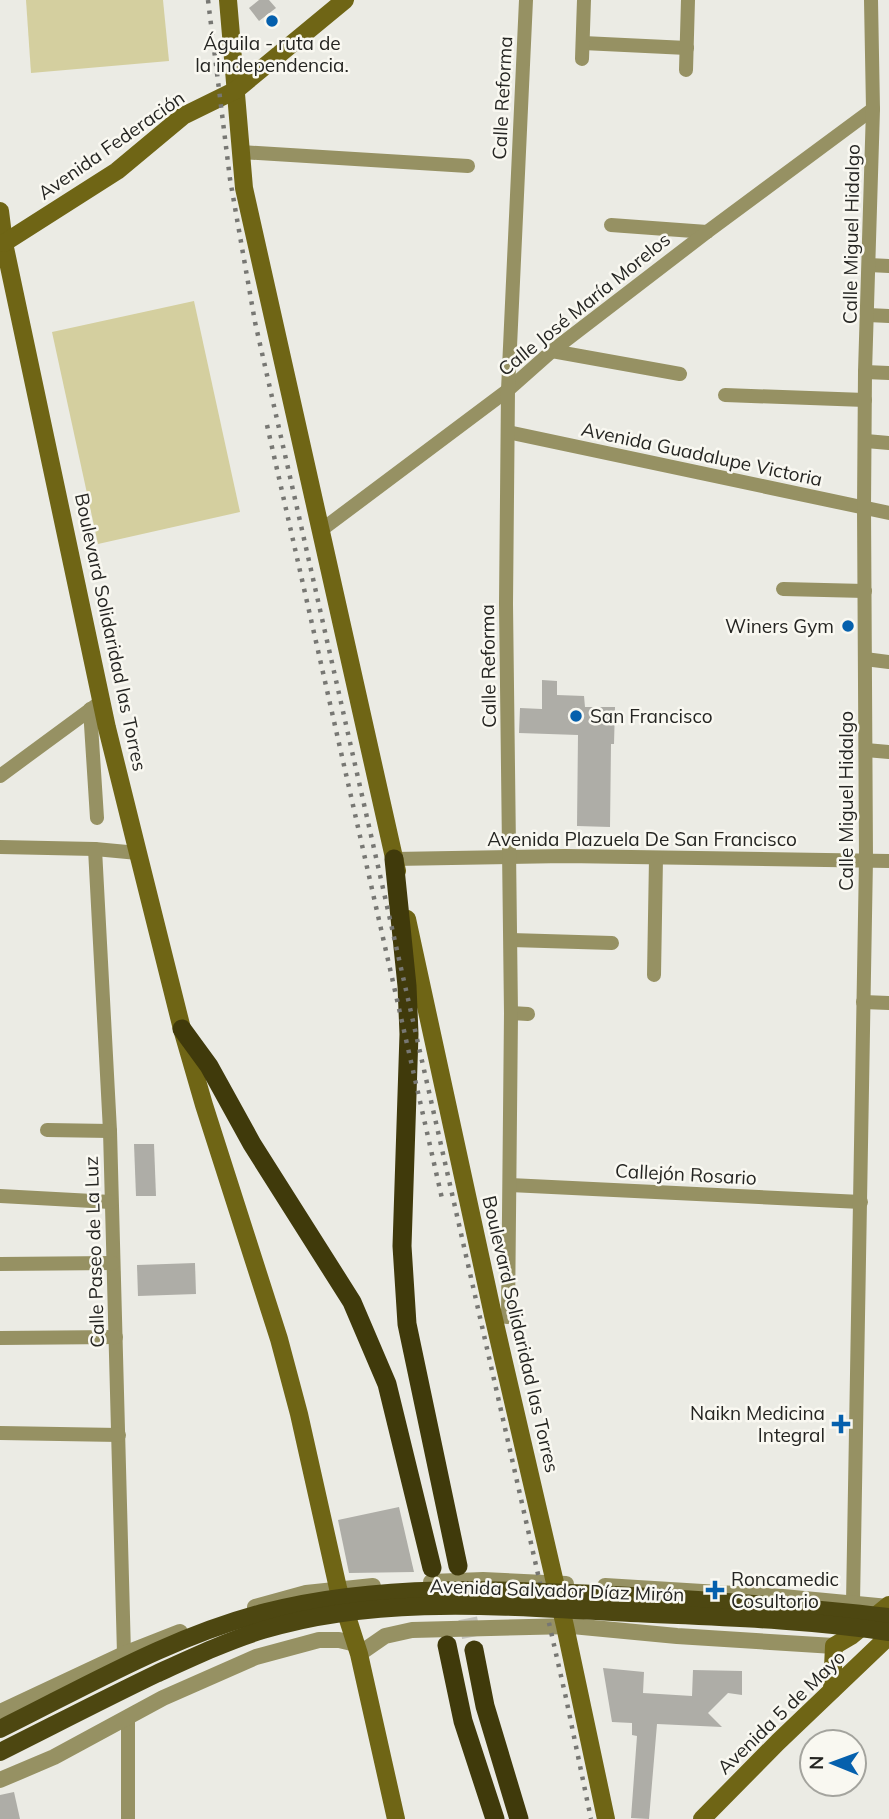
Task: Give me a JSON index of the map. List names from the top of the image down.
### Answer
{
  "streets": {
    "highway": ["Boulevard Solidaridad las Torres"],
    "main road": ["Avenida Federación", "Avenida Salvador Díaz Mirón", "Avenida 5 de Mayo"],
    "street": [
      "Calle Reforma",
      "Calle Miguel Hidalgo",
      "Calle José María Morelos",
      "Avenida Guadalupe Victoria",
      "Avenida Plazuela De San Francisco",
      "Callejón Rosario",
      "Calle Paseo de La Luz"
    ]
  },
  "crossings": [
    ["Calle Reforma", "Calle José María Morelos"],
    ["Calle Reforma", "Avenida Guadalupe Victoria"],
    ["Calle Reforma", "Boulevard Solidaridad las Torres"],
    ["Calle Reforma", "Avenida Plazuela De San Francisco"],
    ["Calle Reforma", "Callejón Rosario"],
    ["Avenida Federación", "Boulevard Solidaridad las Torres"],
    ["Calle Miguel Hidalgo", "Calle José María Morelos"],
    ["Calle Miguel Hidalgo", "Avenida Guadalupe Victoria"],
    ["Calle Miguel Hidalgo", "Avenida Plazuela De San Francisco"],
    ["Calle Miguel Hidalgo", "Callejón Rosario"],
    ["Calle Miguel Hidalgo", "Avenida Salvador Díaz Mirón"],
    ["Calle José María Morelos", "Boulevard Solidaridad las Torres"],
    ["Boulevard Solidaridad las Torres", "Avenida Plazuela De San Francisco"],
    ["Boulevard Solidaridad las Torres", "Avenida Salvador Díaz Mirón"],
    ["Calle Paseo de La Luz", "Avenida Salvador Díaz Mirón"],
    ["Avenida Salvador Díaz Mirón", "Avenida 5 de Mayo"]
  ],
  "places": {
    "other": ["Águila - ruta de la independencia.", "Winers Gym", "San Francisco"],
    "health": ["Naikn Medicina Integral", "Roncamedic Cosultorio"]
  },
  "north": "left"
}
